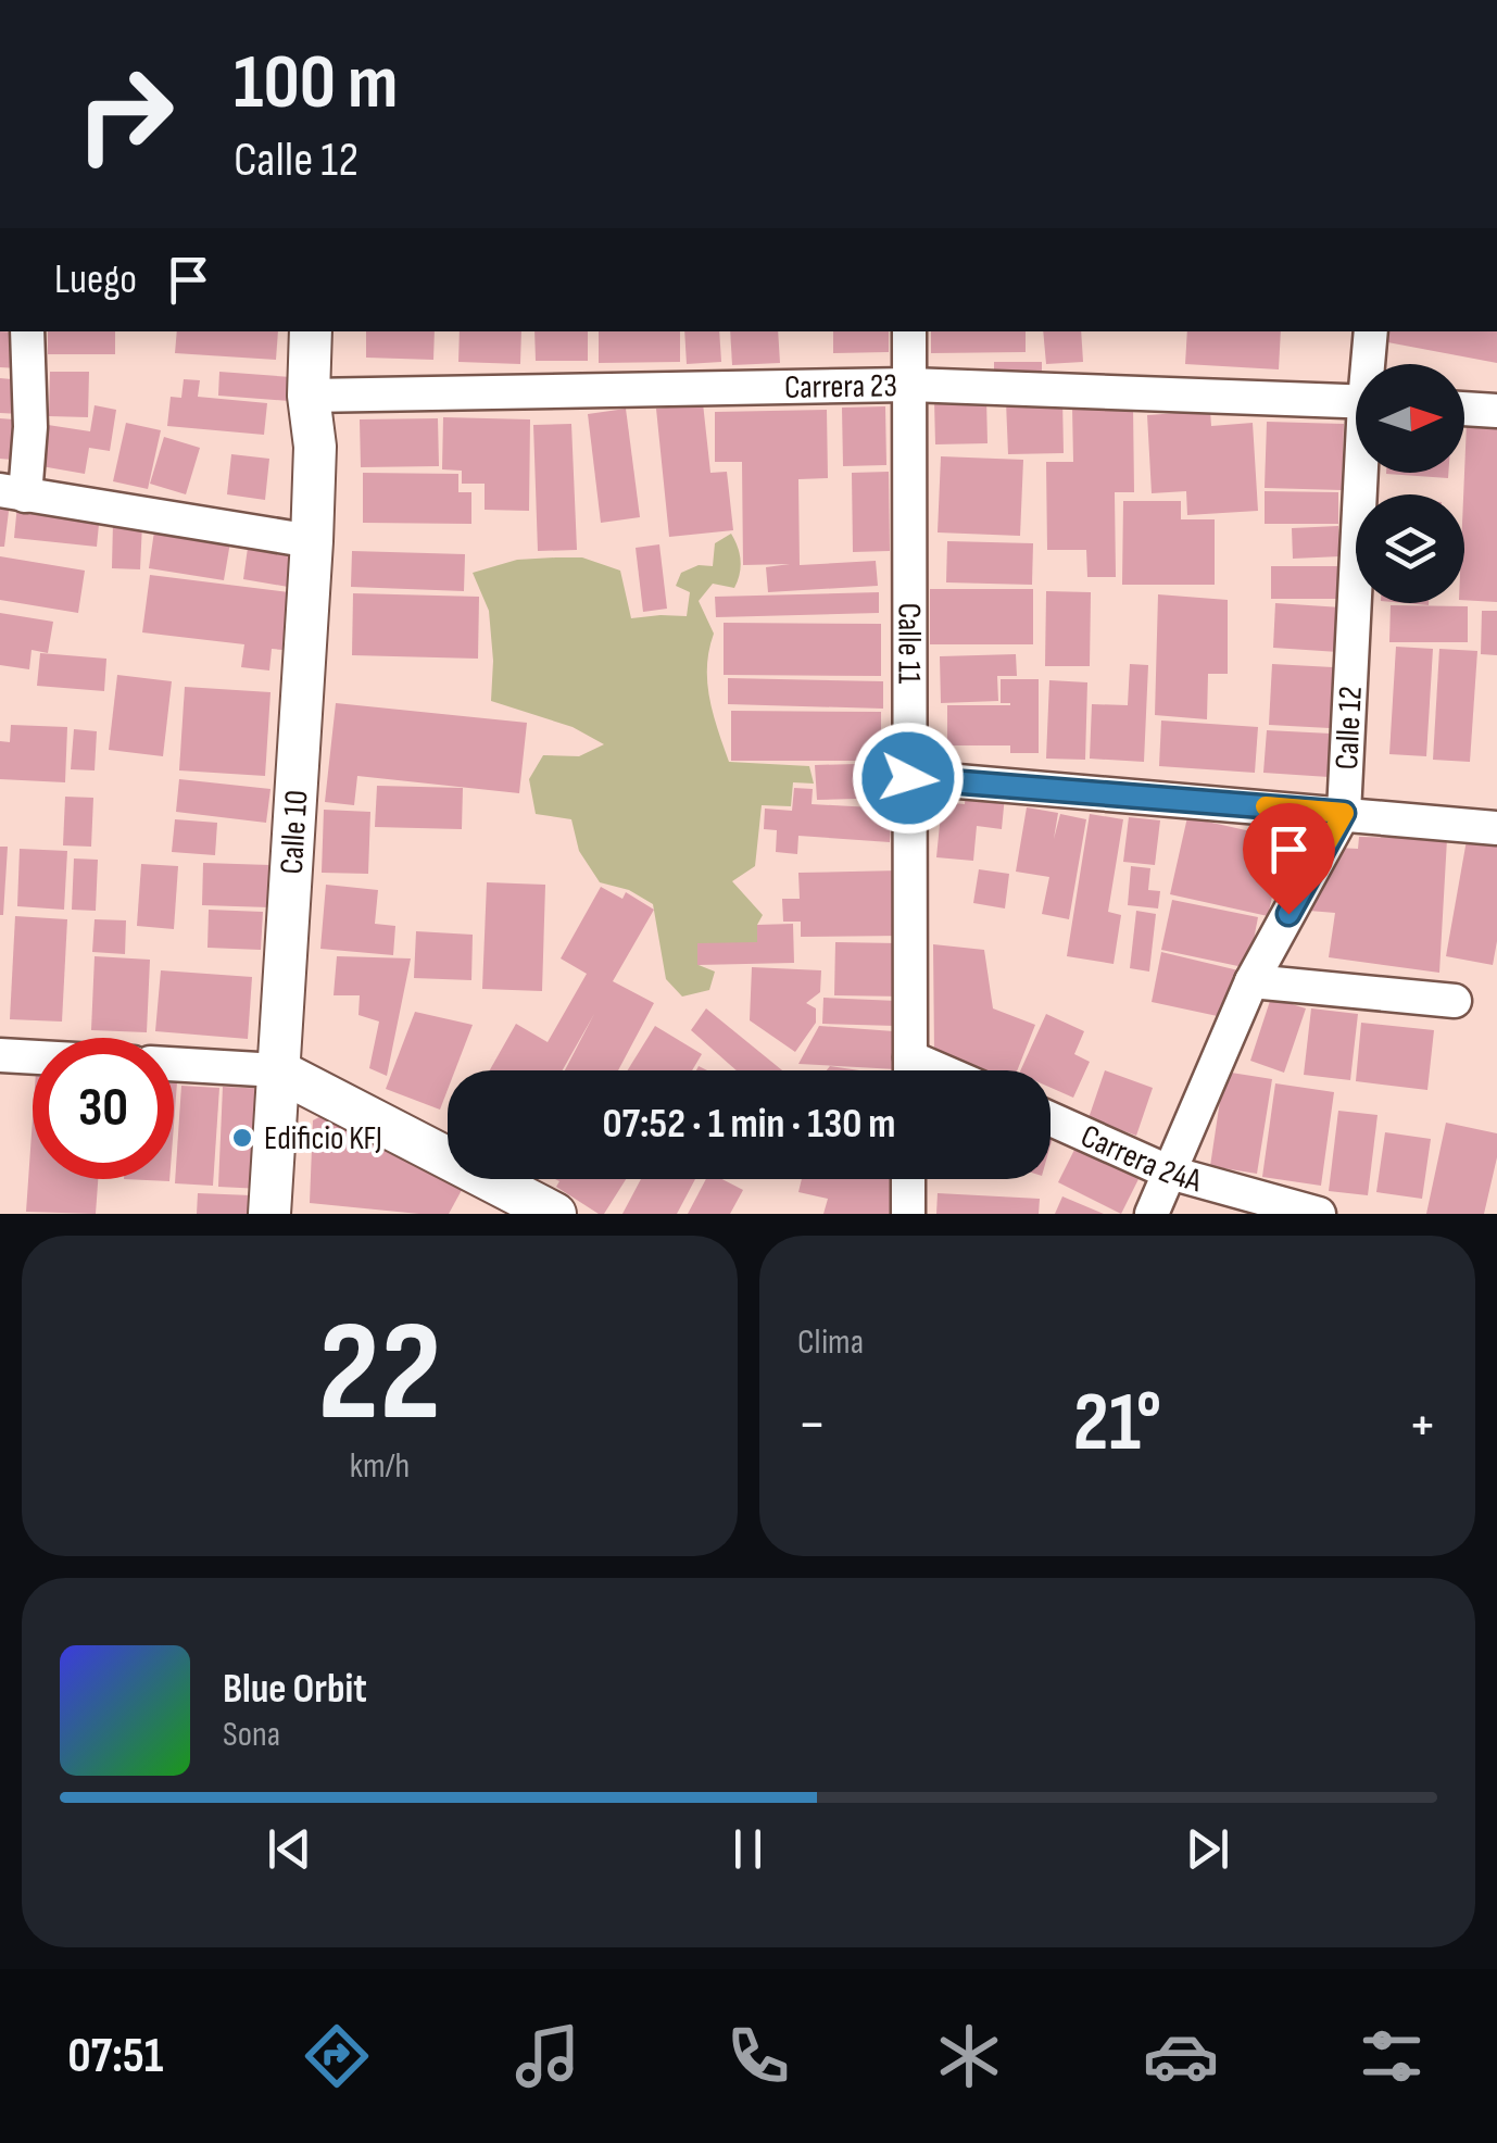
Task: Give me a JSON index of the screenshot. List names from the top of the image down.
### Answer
{
  "streets": {
    "main road": ["Calle 10"],
    "street": [
      "Carrera 23",
      "Calle 11",
      "Calle 12",
      "Carrera 24A"
    ]
  },
  "crossings": [
    ["Carrera 23", "Calle 11"],
    ["Carrera 23", "Calle 10"],
    ["Calle 12", "Carrera 24A"]
  ],
  "places": ["Edificio KFJ"],
  "north": "right",
  "page": {
    "turn": ["100 m", "Calle 12"],
    "then": "Luego",
    "limit": "30",
    "trip": "07:52 · 1 min · 130 m",
    "tile": [
      ["22", "km/h"],
      "Clima"
    ],
    "heat": ["−", "21°", "+"],
    "song": ["Blue Orbit", "Sona"],
    "tabs": "07:51"
  }
}
